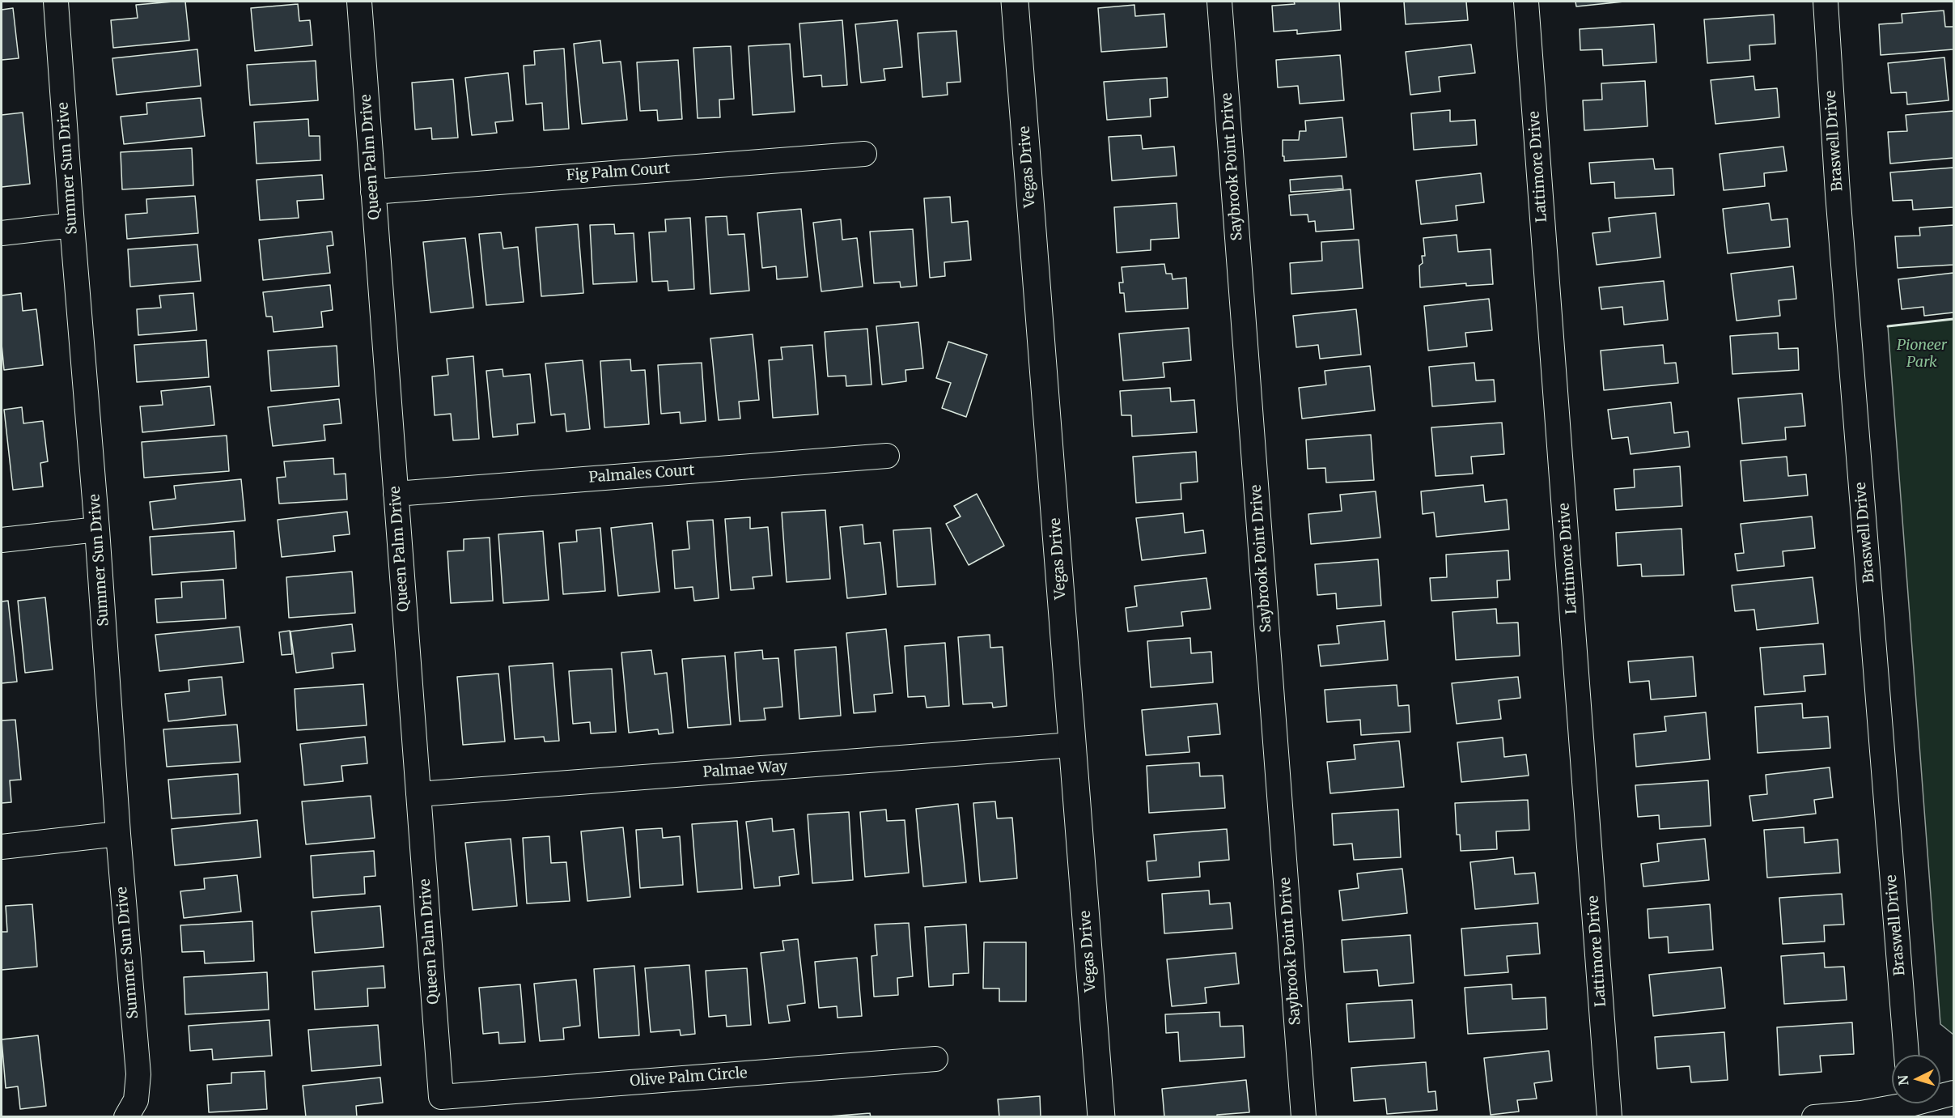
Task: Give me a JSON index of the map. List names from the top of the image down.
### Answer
{
  "streets": {
    "main road": ["Vegas Drive"],
    "street": [
      "Braswell Drive",
      "Queen Palm Drive",
      "Saybrook Point Drive",
      "Lattimore Drive",
      "Summer Sun Drive",
      "Fig Palm Court",
      "Palmales Court",
      "Palmae Way",
      "Olive Palm Circle"
    ]
  },
  "crossings": [
    ["Queen Palm Drive", "Fig Palm Court"],
    ["Queen Palm Drive", "Palmales Court"],
    ["Queen Palm Drive", "Palmae Way"],
    ["Queen Palm Drive", "Olive Palm Circle"],
    ["Vegas Drive", "Palmae Way"]
  ],
  "parks": ["Pioneer Park"],
  "north": "left"
}
